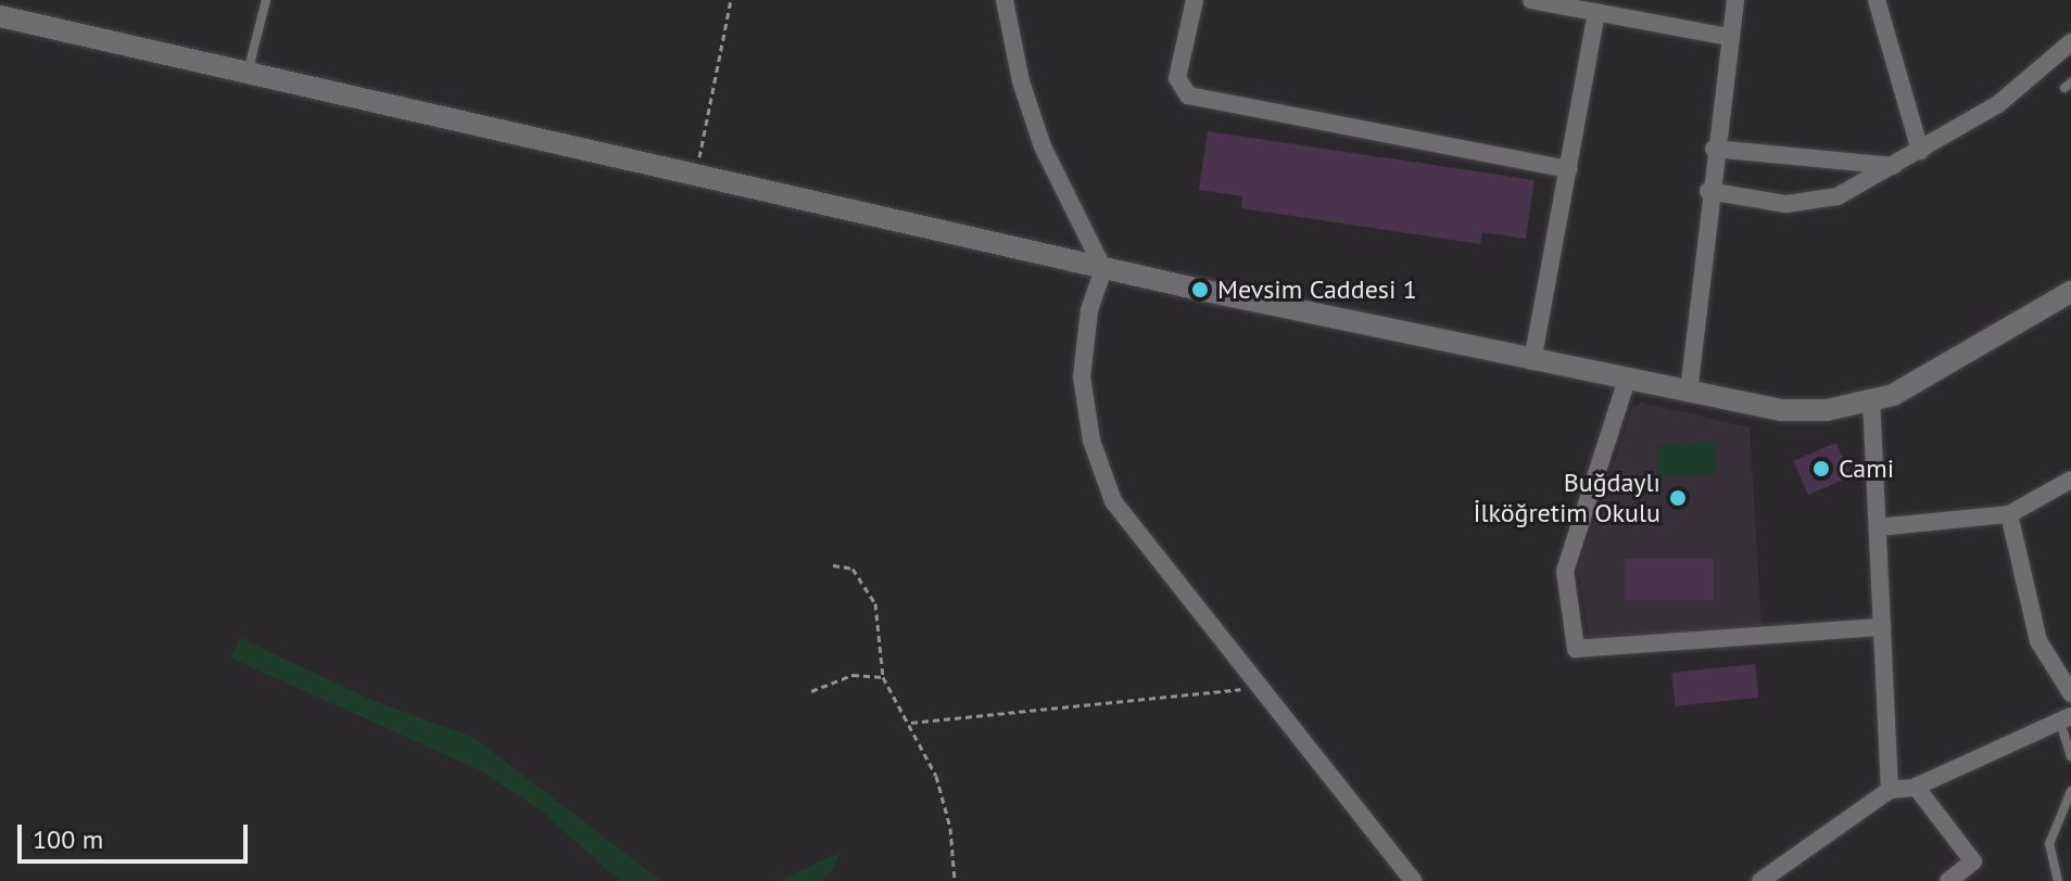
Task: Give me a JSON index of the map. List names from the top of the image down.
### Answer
{
  "places": ["Mevsim Caddesi 1", "Cami", "Buğdaylı İlköğretim Okulu"],
  "scale_bar": "100 m"
}
